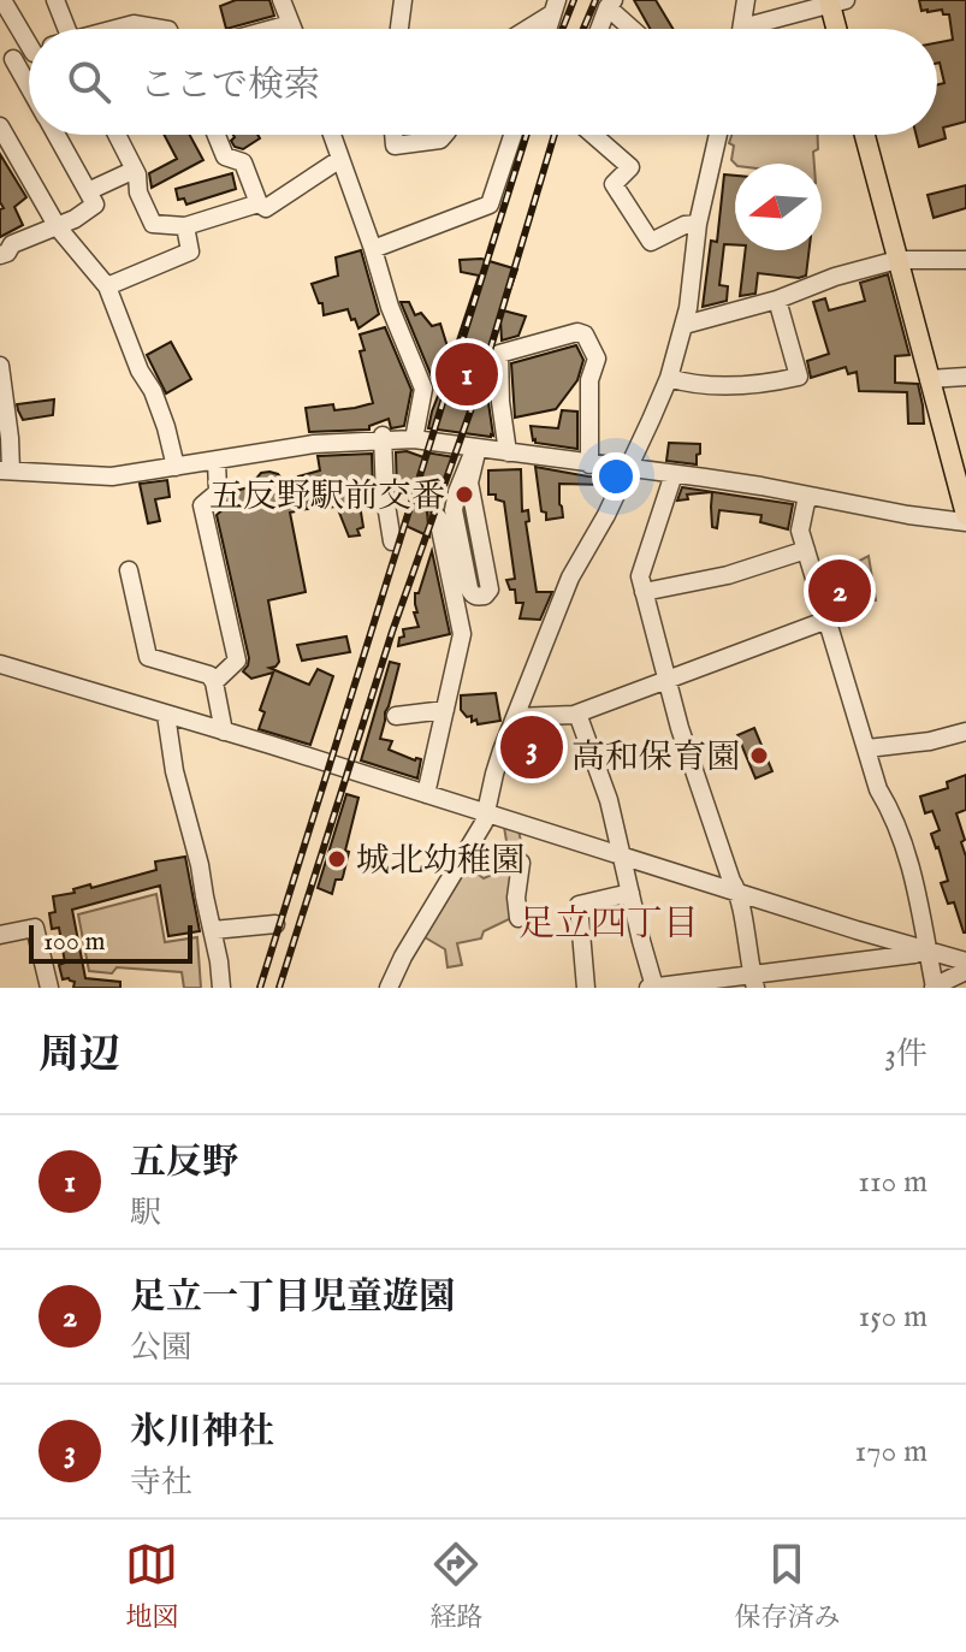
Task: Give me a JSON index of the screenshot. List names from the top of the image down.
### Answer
{
  "districts": ["足立四丁目"],
  "places": ["五反野駅前交番", "高和保育園", "城北幼稚園"],
  "scale_bar": "100 m",
  "north": "left",
  "page": {
    "search": "ここで検索",
    "pins": ["1", "2", "3"],
    "scale": "100 m",
    "heading": ["周辺", "3件"],
    "list": [
      {
        "mark": "1",
        "name": "五反野",
        "note": "駅",
        "value": "110 m"
      },
      {
        "mark": "2",
        "name": "足立一丁目児童遊園",
        "note": "公園",
        "value": "150 m"
      },
      {
        "mark": "3",
        "name": "氷川神社",
        "note": "寺社",
        "value": "170 m"
      }
    ],
    "nav": ["地図", "経路", "保存済み"]
  }
}
